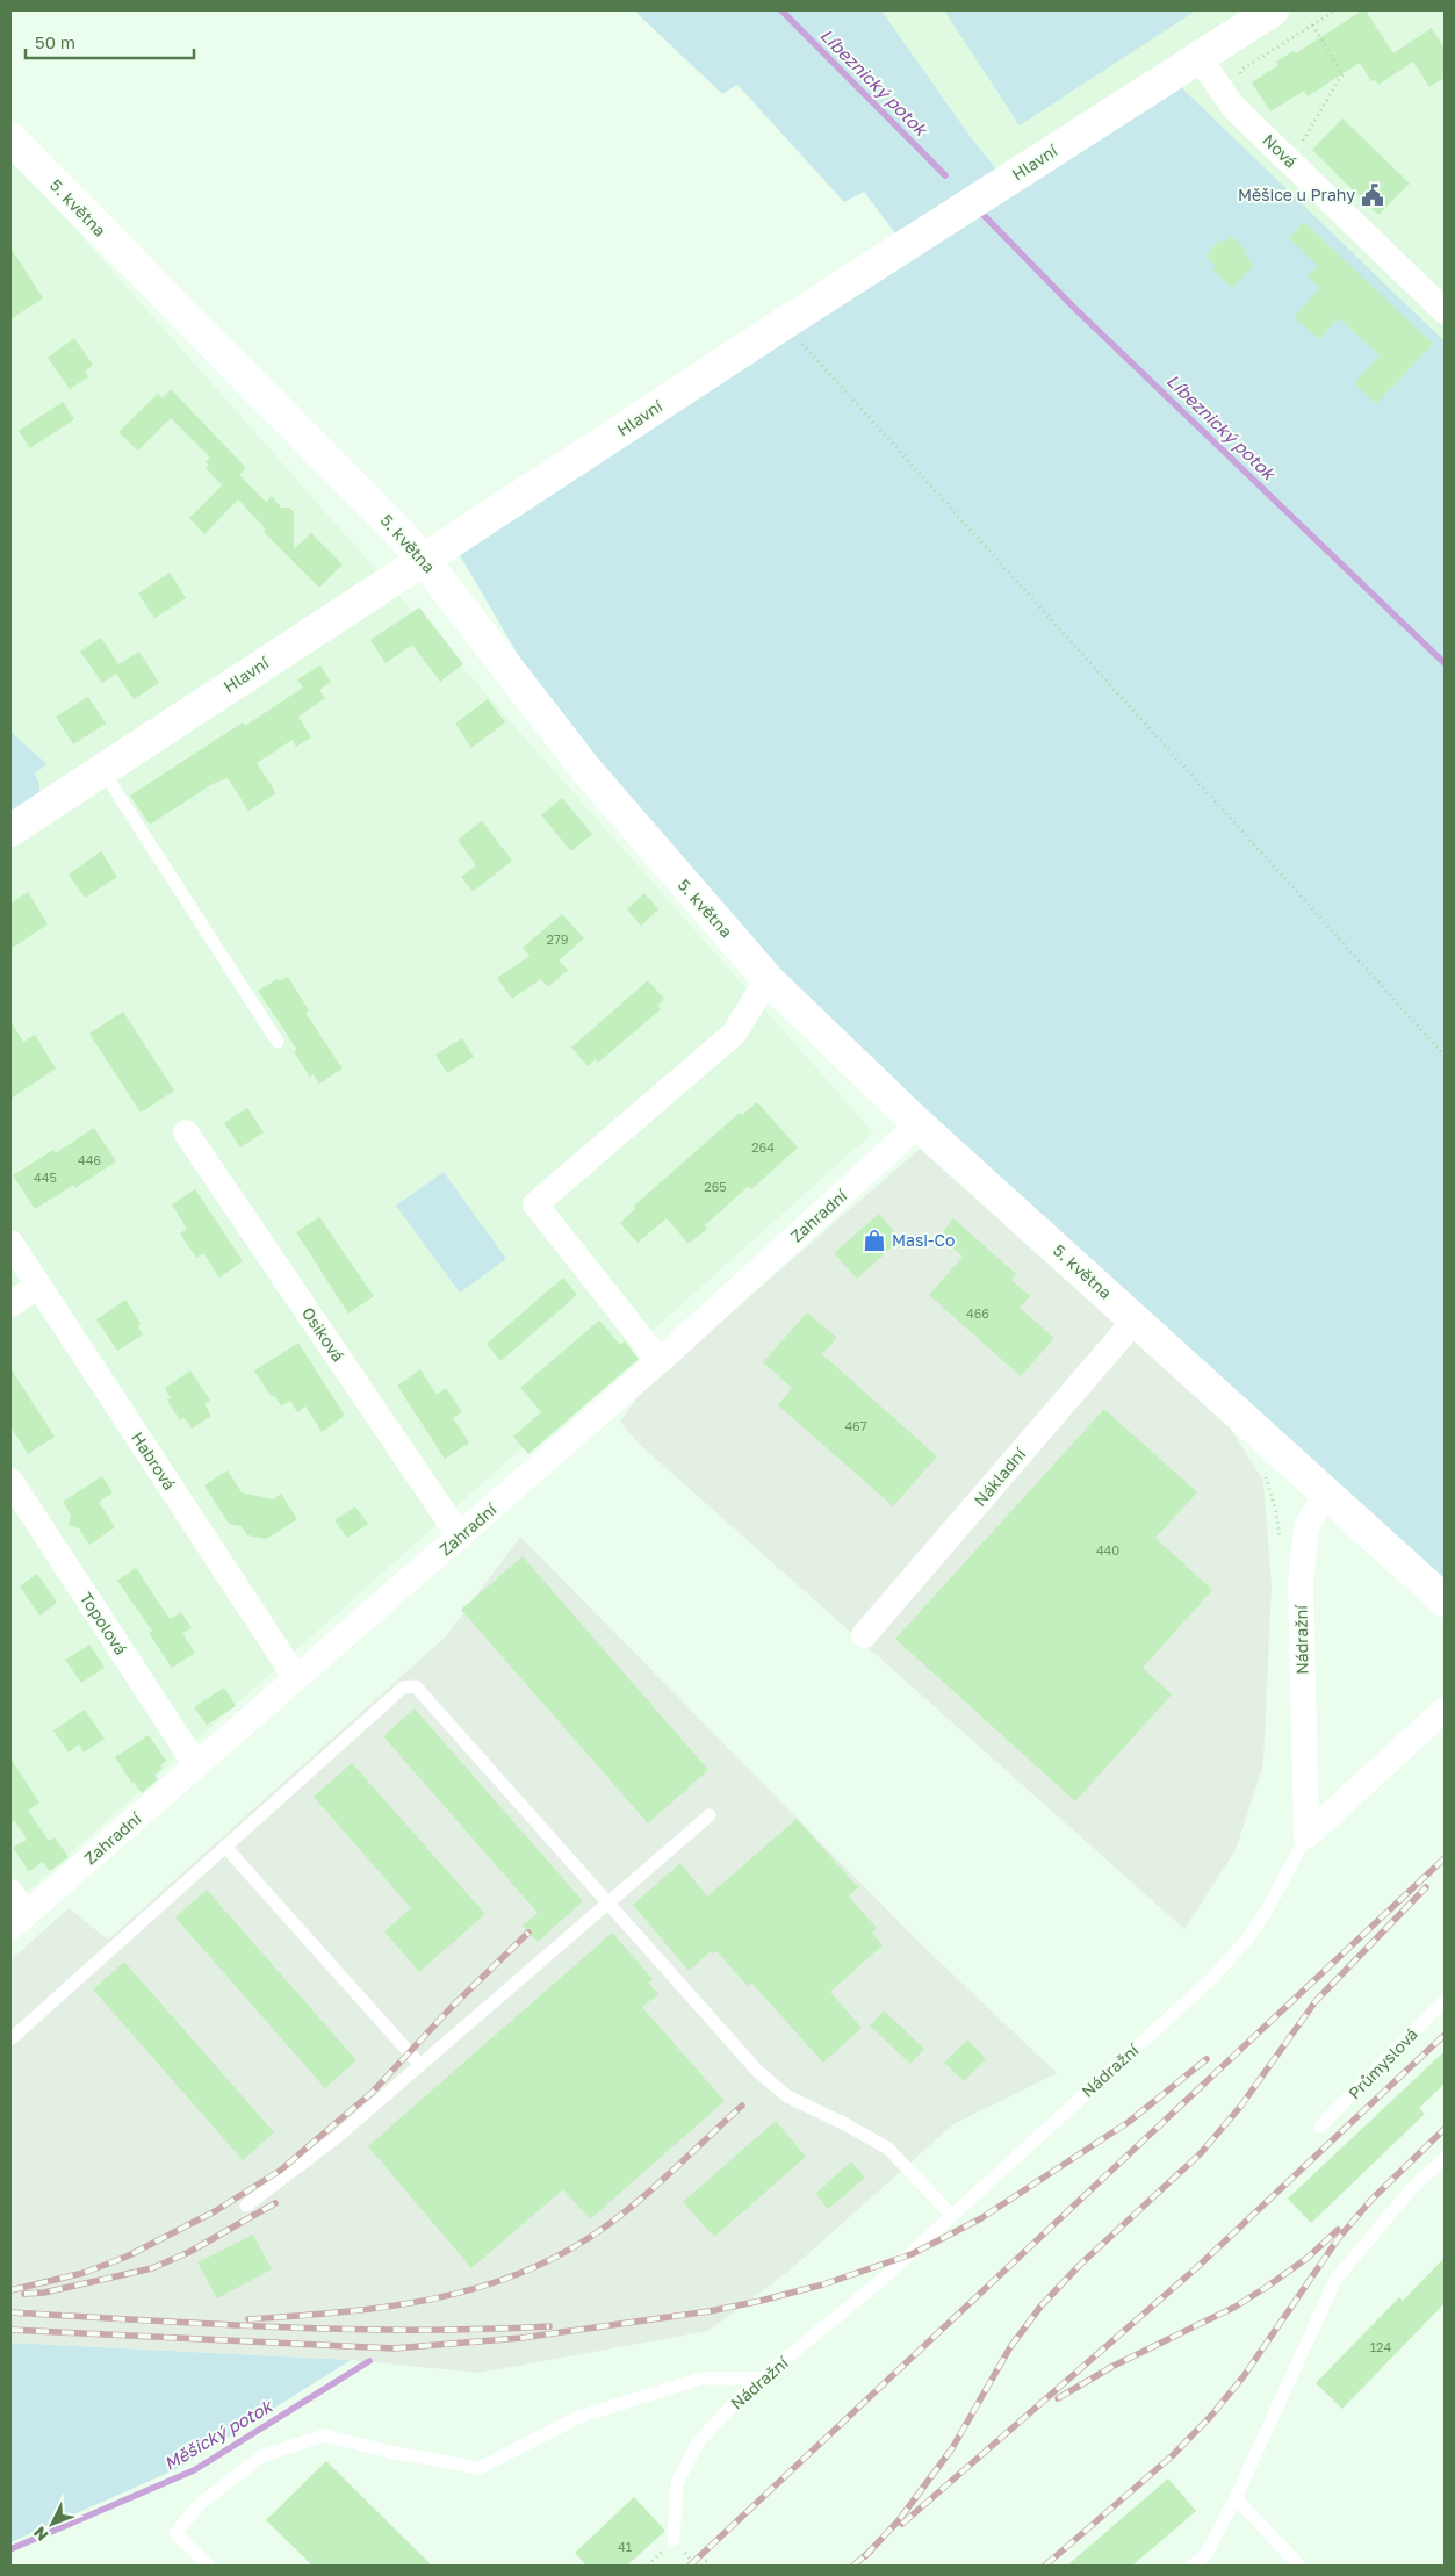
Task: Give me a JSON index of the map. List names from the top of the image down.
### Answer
{
  "streets": {
    "main road": ["Hlavní", "5. května"],
    "street": [
      "Nová",
      "Zahradní",
      "Osiková",
      "Habrová",
      "Nákladní",
      "Topolová",
      "Nádražní"
    ],
    "lane": ["Průmyslová"]
  },
  "crossings": [
    ["Nová", "Hlavní"],
    ["Hlavní", "5. května"],
    ["5. května", "Zahradní"],
    ["5. května", "Nákladní"],
    ["5. května", "Nádražní"],
    ["Zahradní", "Osiková"],
    ["Zahradní", "Habrová"],
    ["Zahradní", "Topolová"]
  ],
  "water": ["Líbeznický potok", "Měšický potok"],
  "places": {
    "public building": ["Měšice u Prahy"],
    "shop": ["Masi-Co"]
  },
  "house_numbers": [
    "279",
    "264",
    "446",
    "445",
    "265",
    "466",
    "467",
    "440",
    "124",
    "41"
  ],
  "scale_bar": "50 m",
  "north": "bottom left"
}
